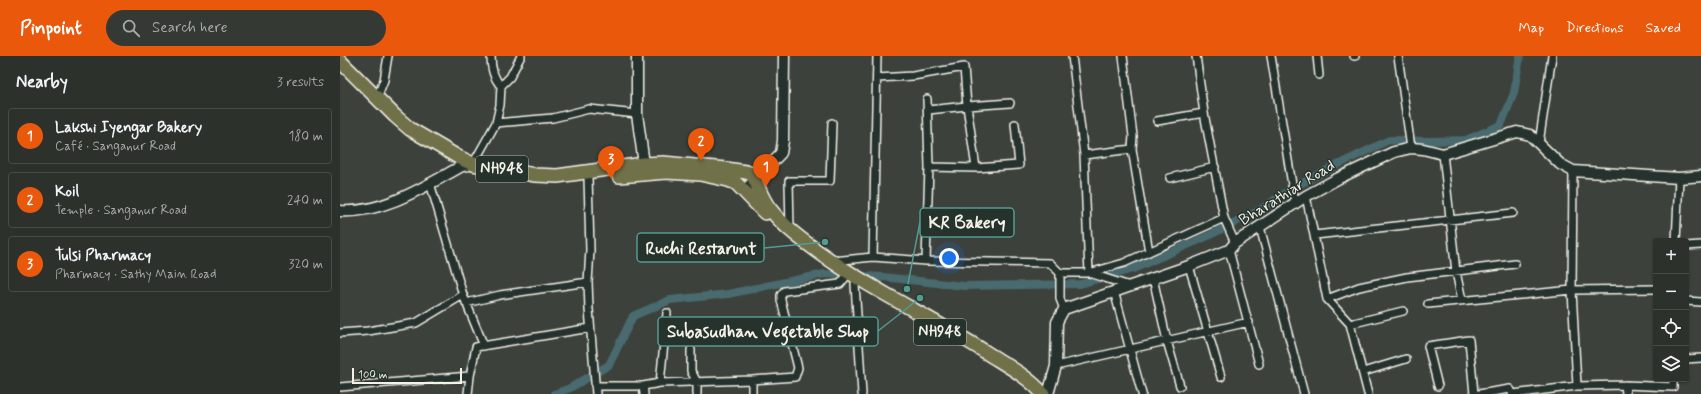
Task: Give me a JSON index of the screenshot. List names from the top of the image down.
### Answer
{
  "streets": {
    "highway": ["NH948"],
    "main road": ["Bharathiar Road"]
  },
  "places": ["Ruchi Restarunt", "KR Bakery", "Subasudhan Vegetable Shop"],
  "scale_bar": "100 m",
  "page": {
    "header": "Pinpoint",
    "search": "Search here",
    "nav": ["Map", "Directions", "Saved"],
    "heading": ["Nearby", "3 results"],
    "list": [
      {
        "mark": "1",
        "name": "Lakshi Iyengar Bakery",
        "note": "Café · Sanganur Road",
        "value": "180 m"
      },
      {
        "mark": "2",
        "name": "Koil",
        "note": "Temple · Sanganur Road",
        "value": "240 m"
      },
      {
        "mark": "3",
        "name": "Tulsi Pharmacy",
        "note": "Pharmacy · Sathy Main Road",
        "value": "320 m"
      }
    ],
    "pins": ["2", "3", "1"],
    "map_buttons": ["+", "−"],
    "scale": "100 m"
  }
}
